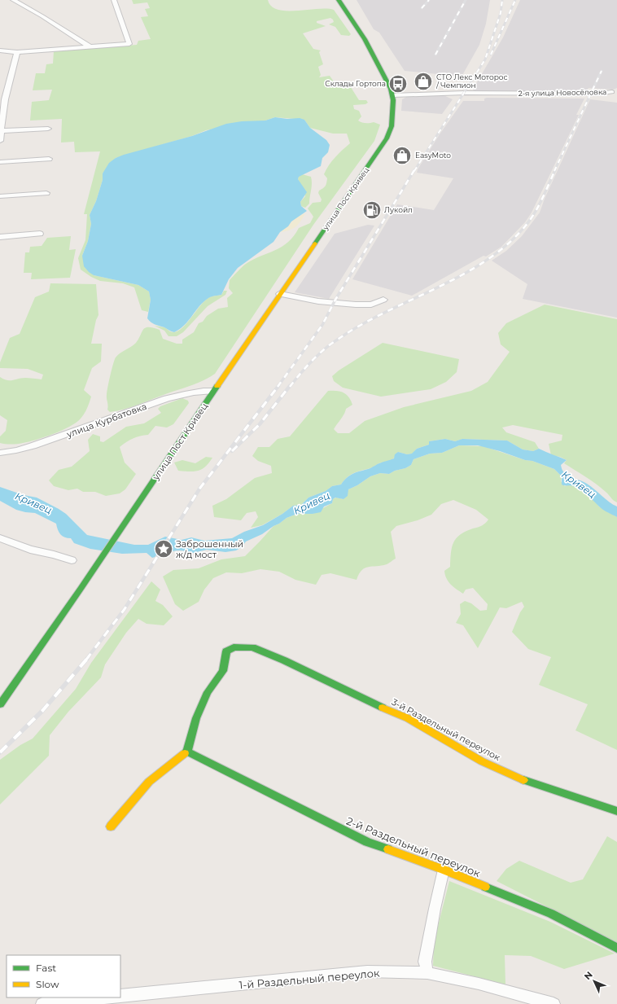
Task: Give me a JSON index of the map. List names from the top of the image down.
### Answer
{
  "streets": {
    "main road": ["улица Пост Кривец", "3-й Раздельный переулок", "2-й Раздельный переулок"],
    "street": ["2-я улица Новосёловка", "улица Курбатовка", "1-й Раздельный переулок"]
  },
  "crossings": [
    ["2-я улица Новосёловка", "улица Пост Кривец"],
    ["улица Пост Кривец", "улица Курбатовка"],
    ["3-й Раздельный переулок", "2-й Раздельный переулок"]
  ],
  "water": ["Кривец"],
  "places": {
    "shop": ["СТО Лекс Моторос / Чемпион", "EasyMoto"],
    "bus stop": ["Склады Гортопа"],
    "fuel station": ["Лукойл"],
    "place": ["Заброшенный ж/д мост"]
  },
  "legend": ["Fast", "Slow"],
  "north": "top left"
}
